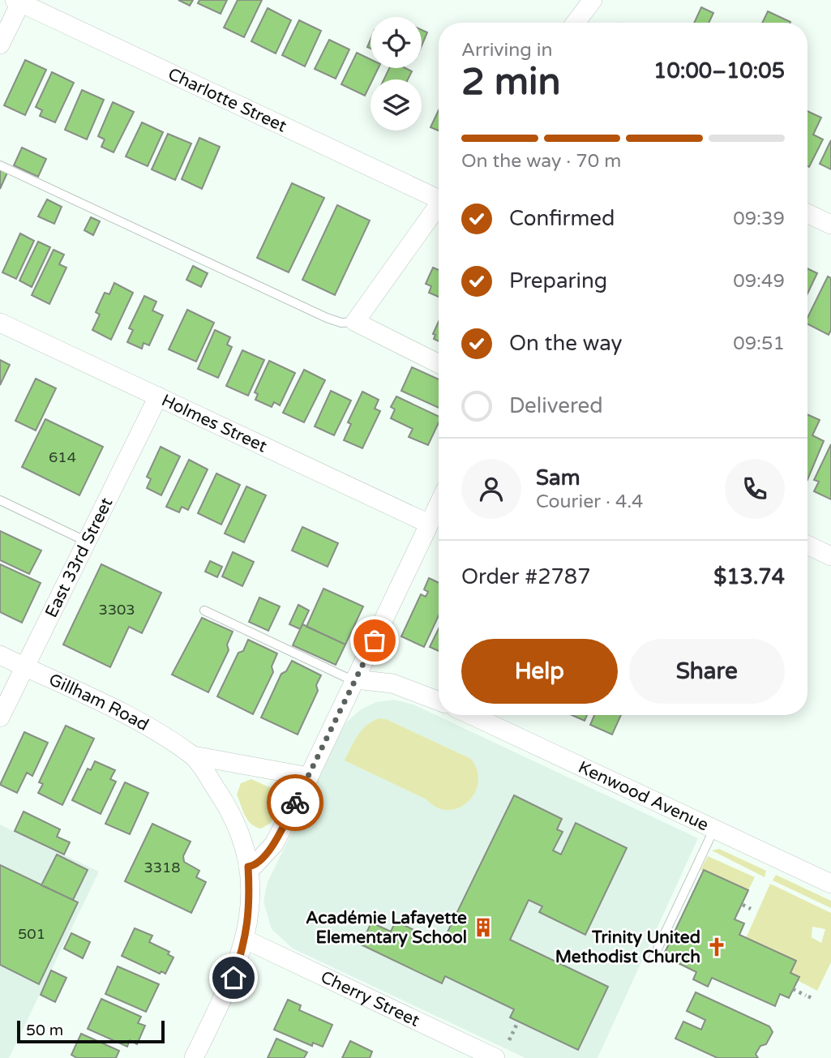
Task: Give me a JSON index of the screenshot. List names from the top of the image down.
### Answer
{
  "streets": {
    "street": [
      "Charlotte Street",
      "Holmes Street",
      "East 33rd Street",
      "Gillham Road",
      "Kenwood Avenue",
      "Cherry Street"
    ]
  },
  "crossings": [
    ["Holmes Street", "East 33rd Street"],
    ["East 33rd Street", "Gillham Road"],
    ["Gillham Road", "Cherry Street"]
  ],
  "places": {
    "building": ["Académie Lafayette Elementary School"],
    "church": ["Trinity United Methodist Church"]
  },
  "house_numbers": [
    "614",
    "3303",
    "3318",
    "501"
  ],
  "scale_bar": "50 m",
  "page": {
    "heading": ["2 min", "Arriving in", "10:00–10:05"],
    "panel": [
      "Sam",
      "Courier · 4.4",
      "Order #2787",
      "$13.74"
    ],
    "bar": "On the way · 70 m",
    "list": [
      ["Confirmed", "09:39"],
      ["Preparing", "09:49"],
      ["On the way", "09:51"],
      "Delivered"
    ],
    "buttons": ["Help", "Share"],
    "scale": "50 m"
  }
}
